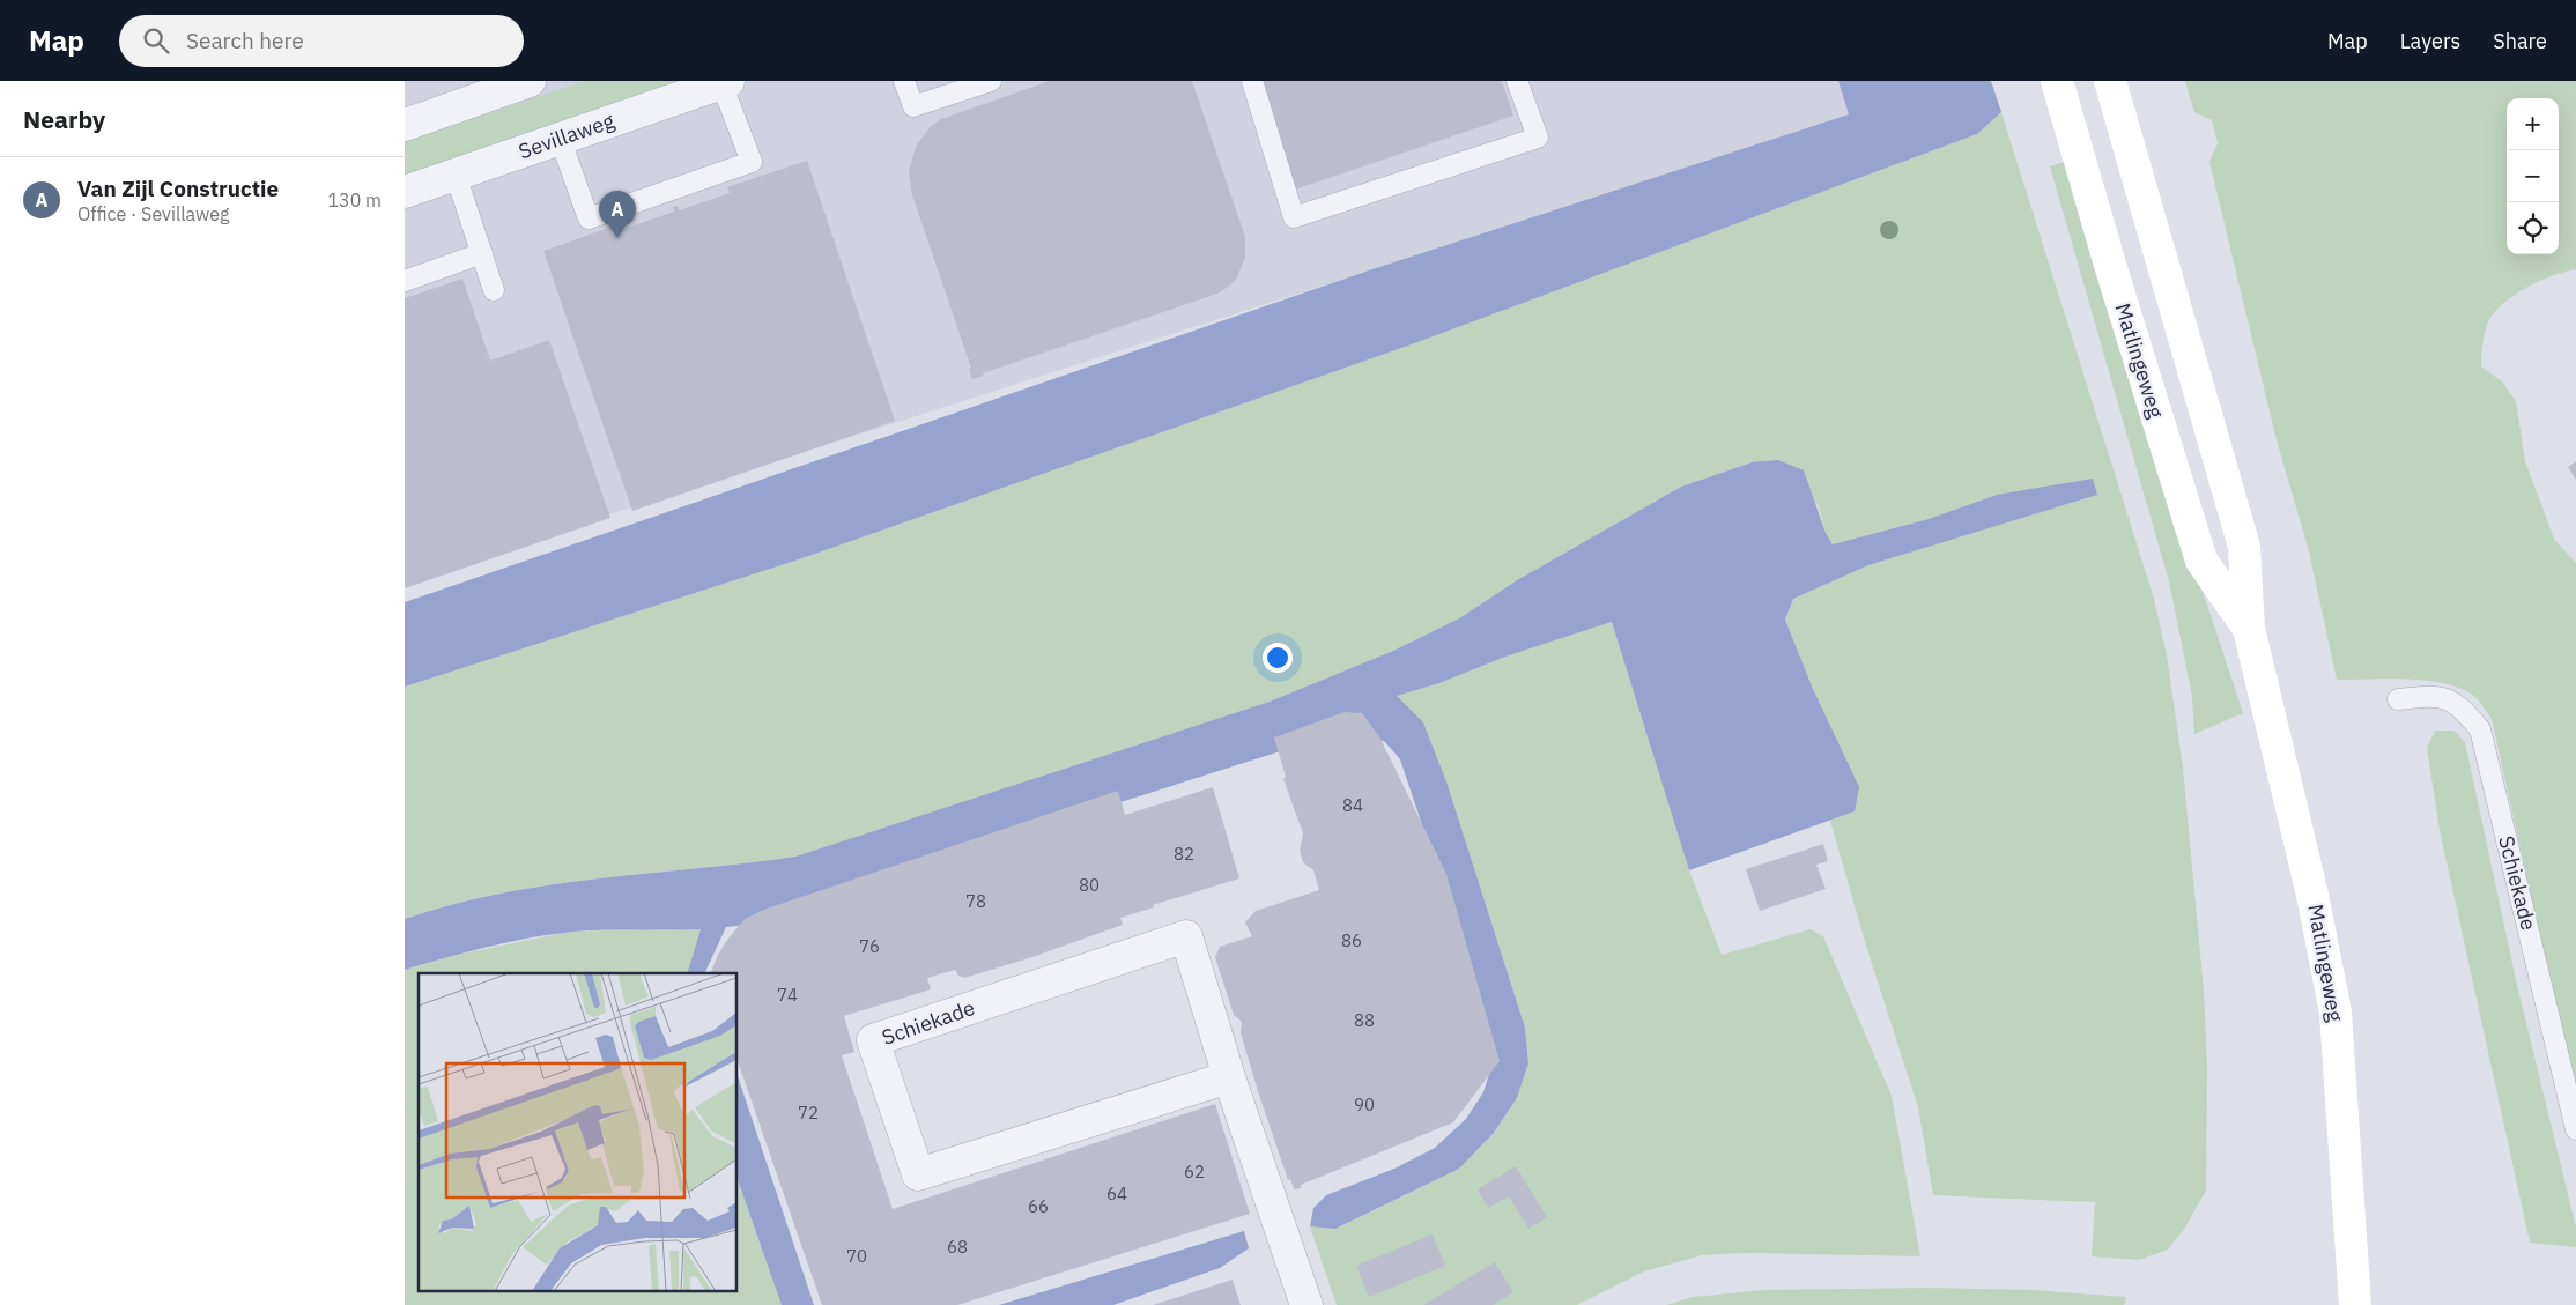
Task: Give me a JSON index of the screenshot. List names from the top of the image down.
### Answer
{
  "streets": {
    "main road": ["Matlingeweg"],
    "street": ["Sevillaweg", "Schiekade"]
  },
  "house_numbers": [
    "84",
    "82",
    "80",
    "78",
    "86",
    "76",
    "74",
    "88",
    "90",
    "72",
    "62",
    "64",
    "66",
    "68",
    "70"
  ],
  "page": {
    "header": "Map",
    "search": "Search here",
    "nav": ["Map", "Layers", "Share"],
    "heading": "Nearby",
    "map_buttons": ["+", "−"],
    "list": [
      {
        "mark": "A",
        "name": "Van Zijl Constructie",
        "note": "Office · Sevillaweg",
        "value": "130 m"
      }
    ],
    "pins": "A"
  }
}
